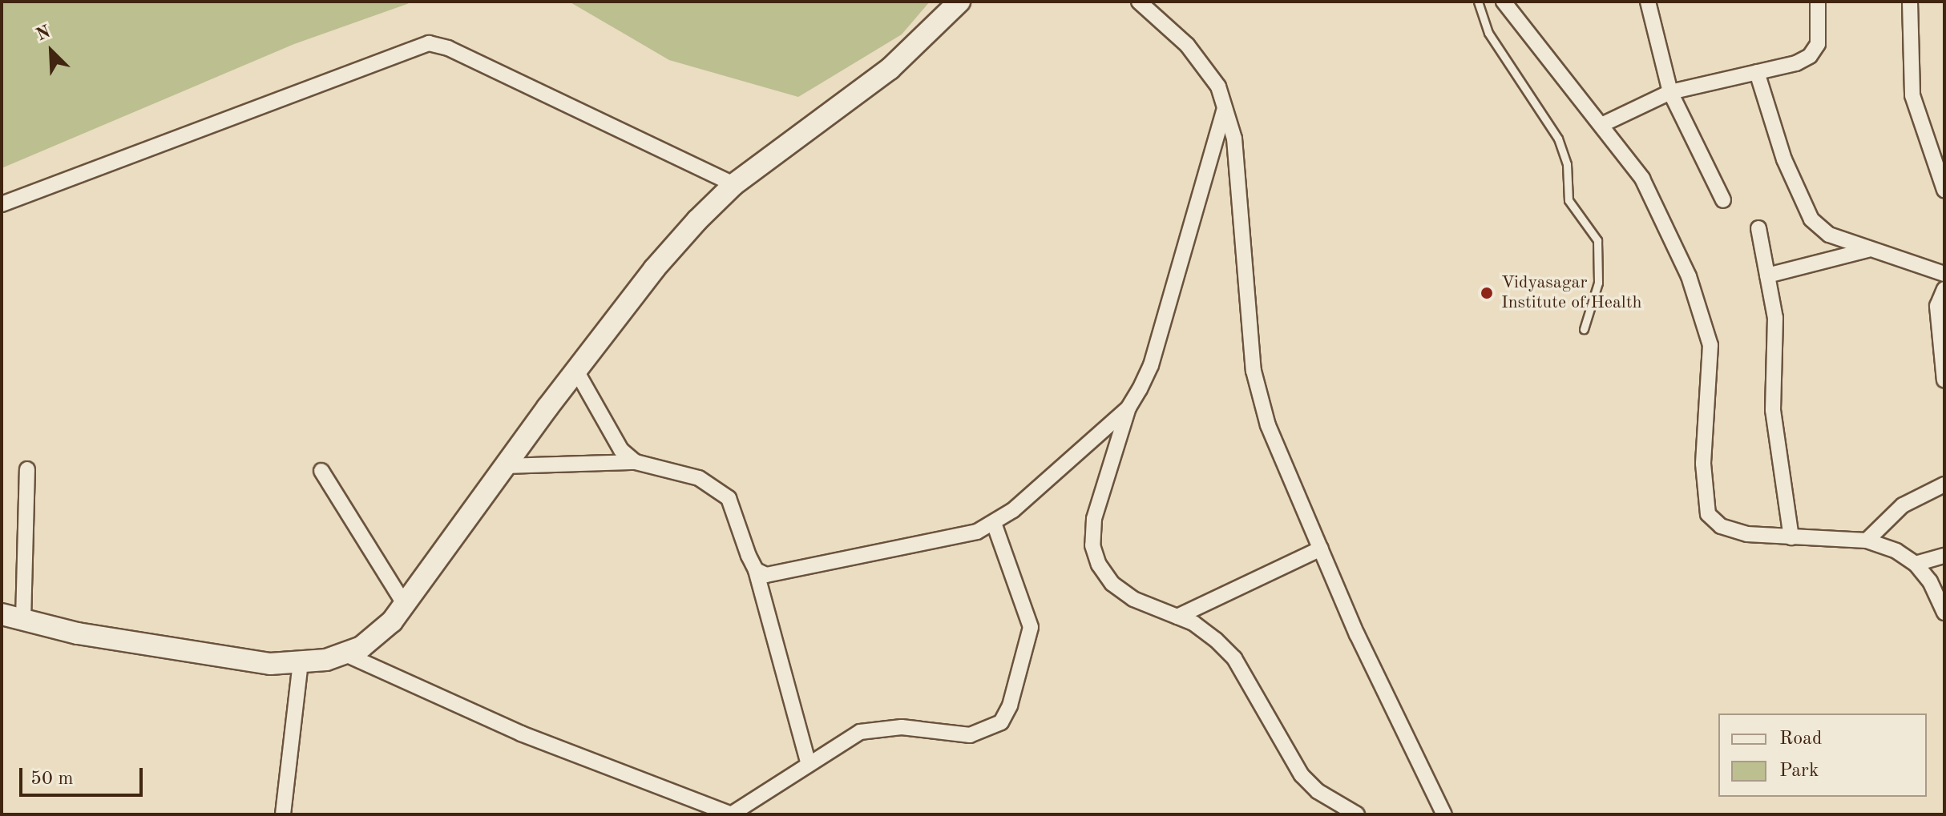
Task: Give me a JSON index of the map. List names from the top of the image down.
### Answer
{
  "places": ["Vidyasagar Institute of Health"],
  "legend": ["Road", "Park"],
  "scale_bar": "50 m",
  "north": "top left"
}
